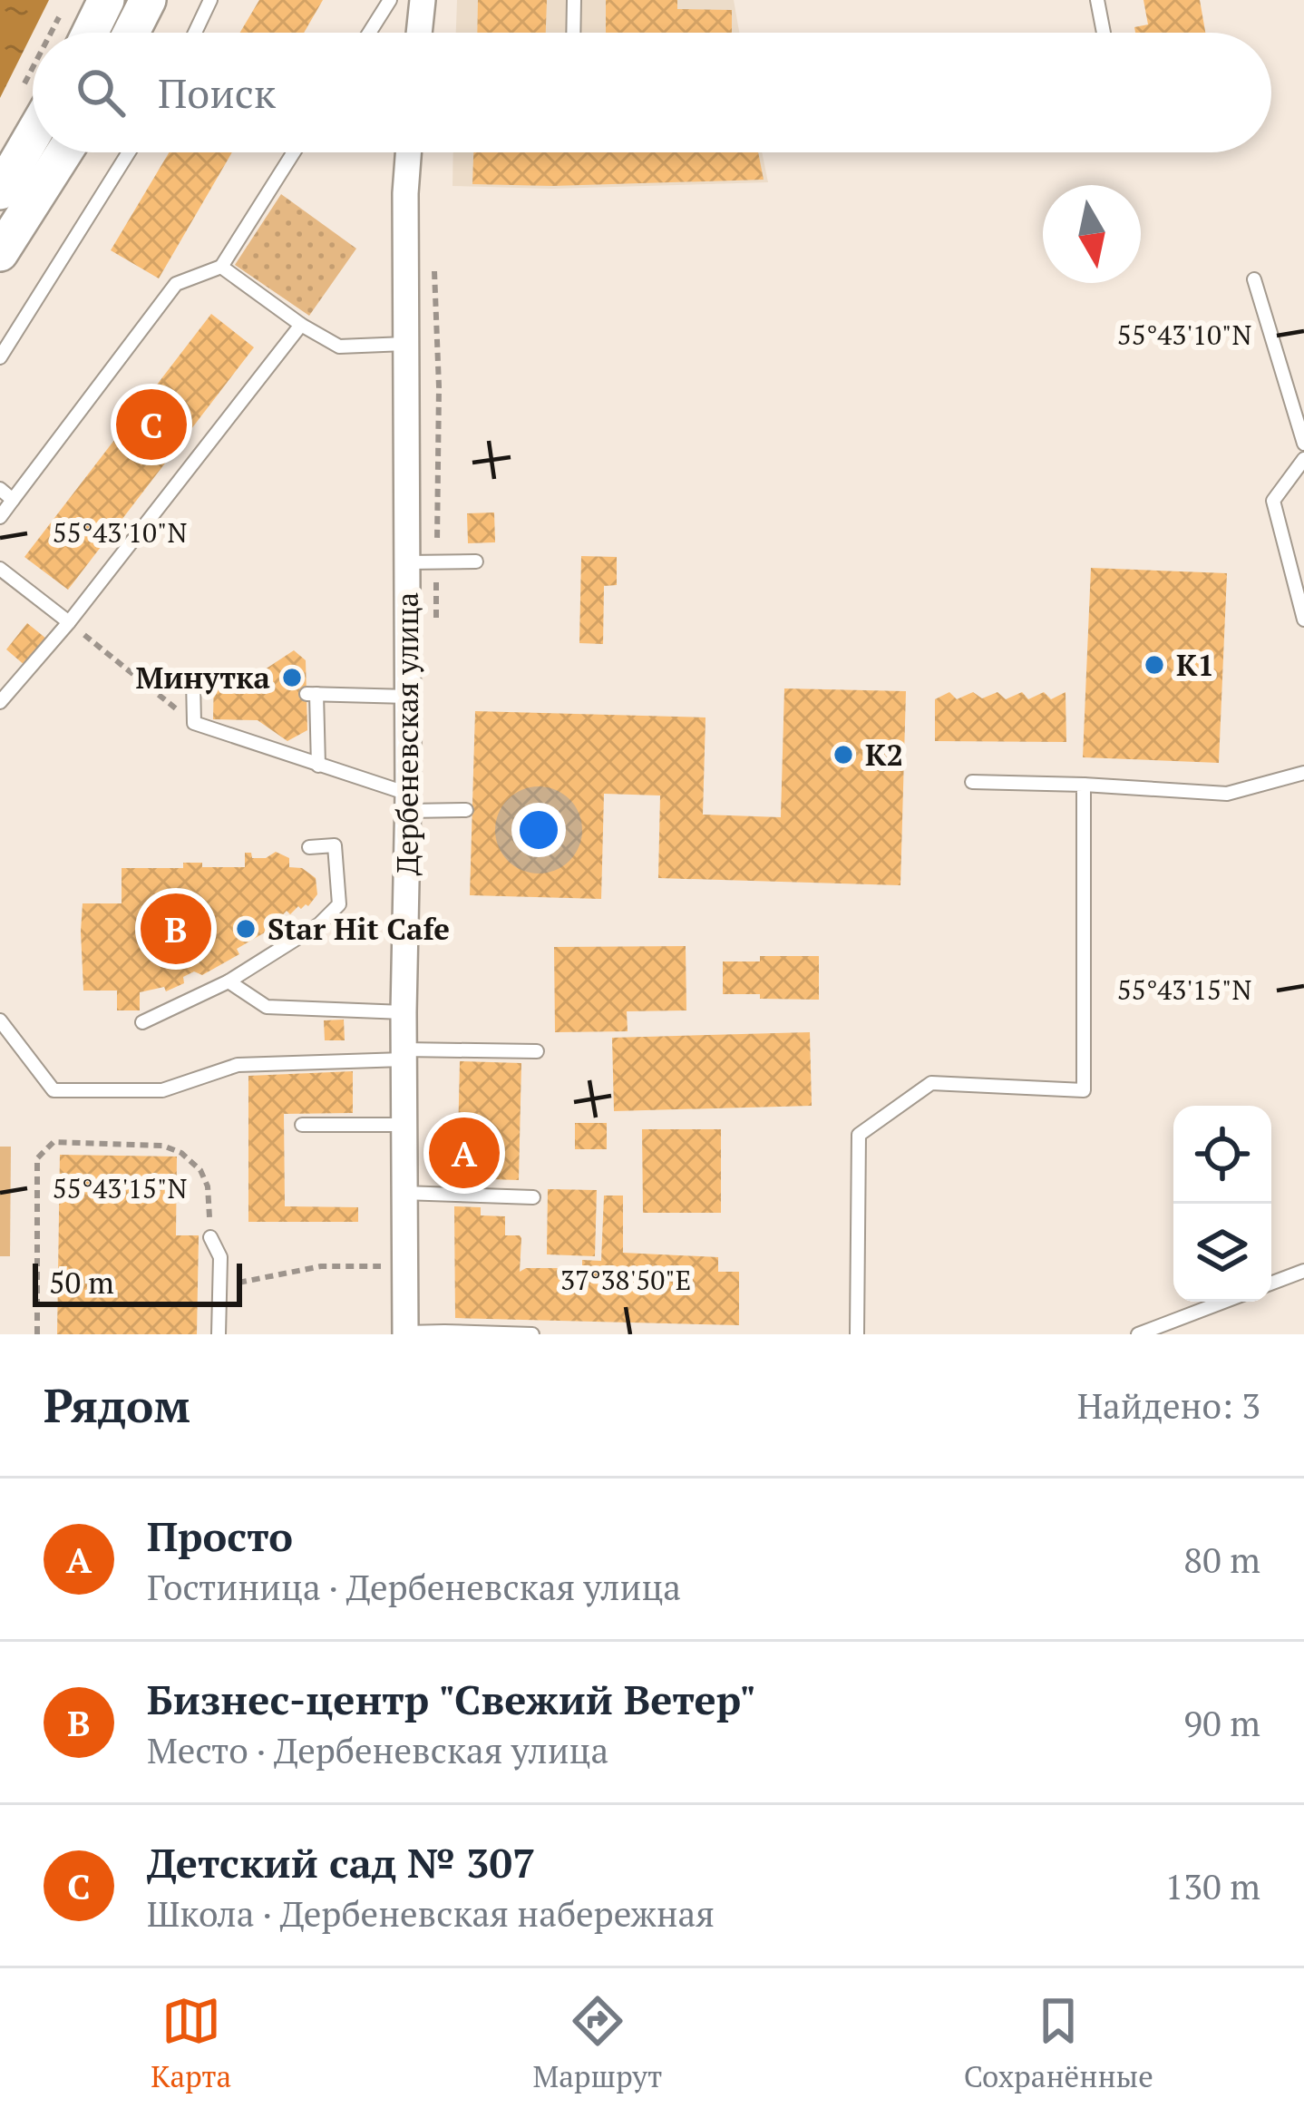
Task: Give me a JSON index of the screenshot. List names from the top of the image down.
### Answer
{
  "streets": {
    "street": ["Дербеневская улица"]
  },
  "places": [
    "К1",
    "Минутка",
    "К2",
    "Star Hit Cafe"
  ],
  "scale_bar": "50 m",
  "north": "bottom",
  "page": {
    "search": "Поиск",
    "pins": ["C", "B", "A"],
    "scale": "50 m",
    "heading": ["Рядом", "Найдено: 3"],
    "list": [
      {
        "mark": "A",
        "name": "Просто",
        "note": "Гостиница · Дербеневская улица",
        "value": "80 m"
      },
      {
        "mark": "B",
        "name": "Бизнес-центр \"Свежий Ветер\"",
        "note": "Место · Дербеневская улица",
        "value": "90 m"
      },
      {
        "mark": "C",
        "name": "Детский сад № 307",
        "note": "Школа · Дербеневская набережная",
        "value": "130 m"
      }
    ],
    "nav": ["Карта", "Маршрут", "Сохранённые"]
  },
  "coordinates": ["55°43'10\"N", "55°43'15\"N", "37°38'50\"E"]
}
